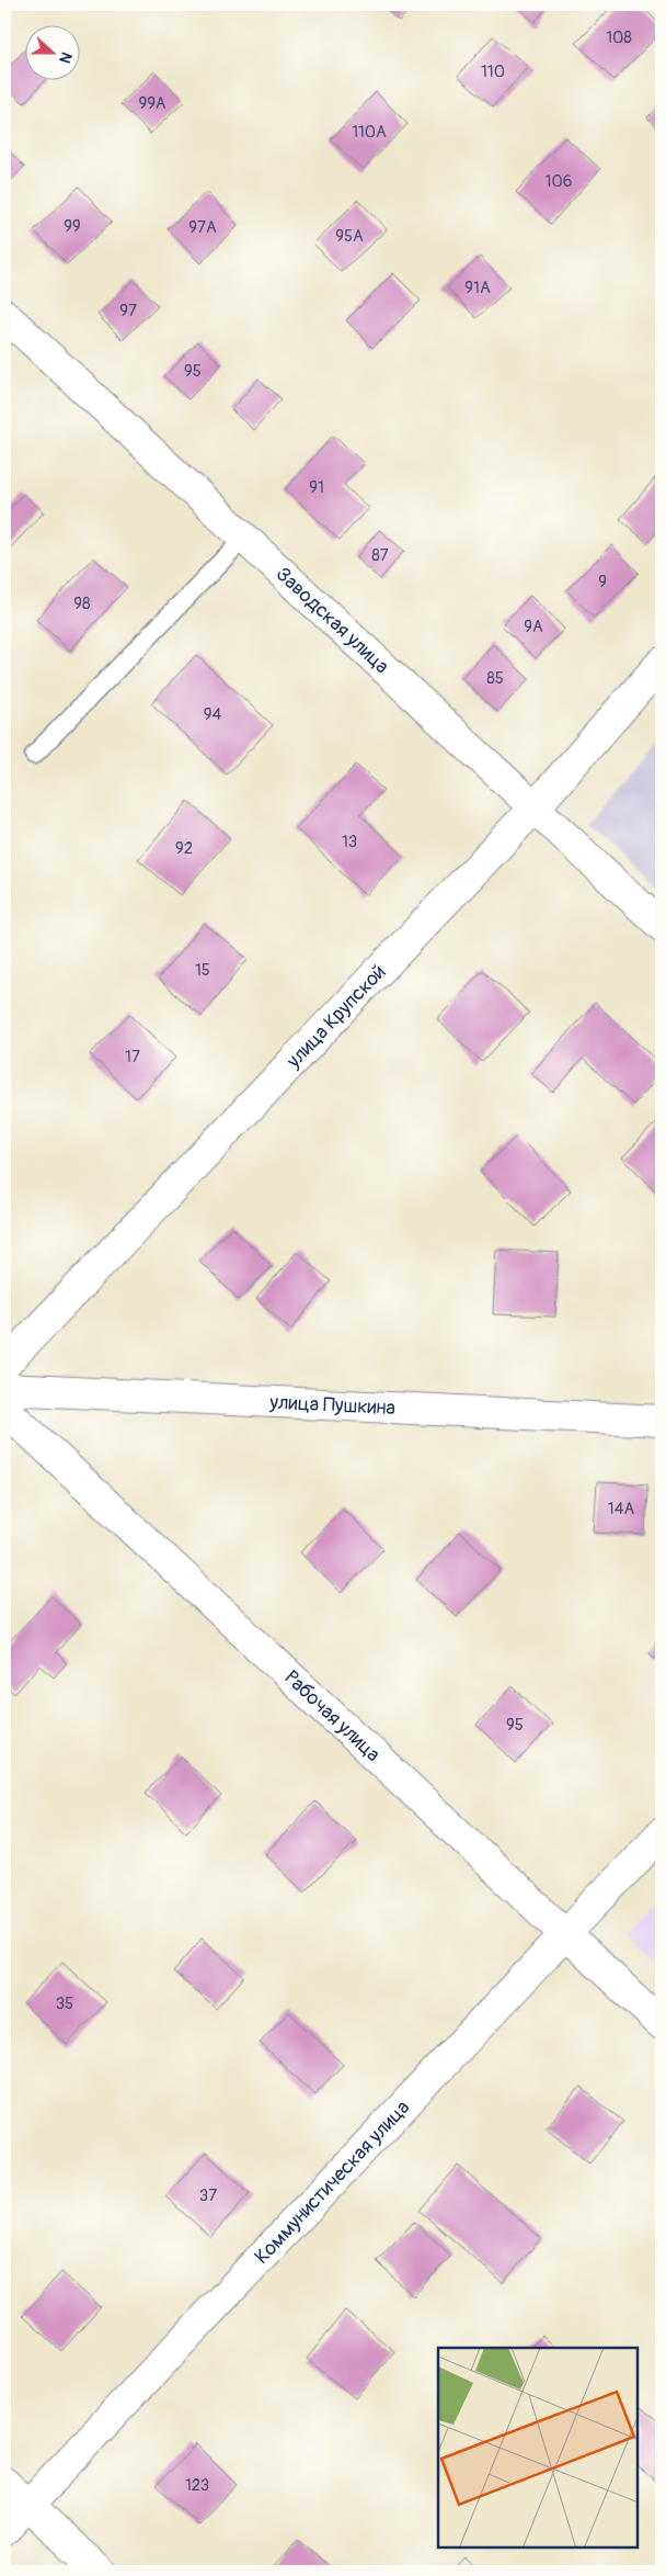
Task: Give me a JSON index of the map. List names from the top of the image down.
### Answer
{
  "streets": {
    "street": [
      "Заводская улица",
      "улица Крупской",
      "улица Пушкина",
      "Рабочая улица",
      "Коммунистическая улица"
    ]
  },
  "crossings": [
    ["Заводская улица", "улица Крупской"],
    ["Рабочая улица", "Коммунистическая улица"]
  ],
  "house_numbers": [
    "108",
    "110",
    "99А",
    "110А",
    "106",
    "99",
    "97А",
    "95А",
    "91А",
    "97",
    "95",
    "91",
    "87",
    "9",
    "98",
    "9А",
    "85",
    "94",
    "13",
    "92",
    "15",
    "17",
    "14А",
    "95",
    "35",
    "37",
    "123"
  ],
  "north": "right"
}
